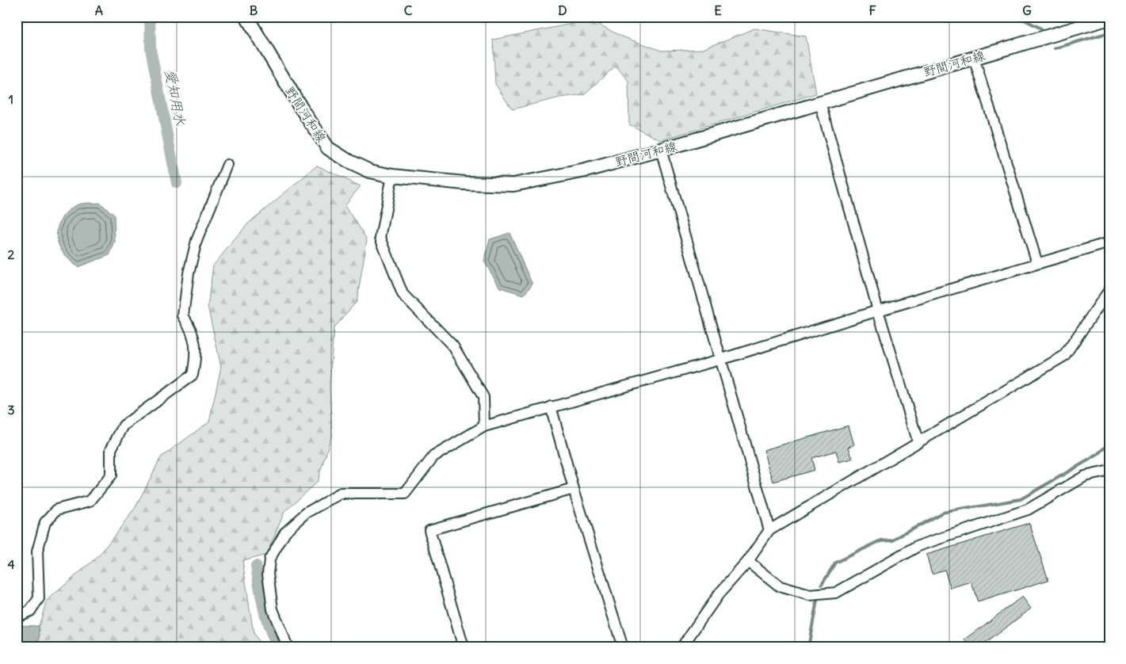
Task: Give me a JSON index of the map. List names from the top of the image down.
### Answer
{
  "streets": {
    "main road": ["野間河和線"]
  },
  "water": ["愛知用水"],
  "grid": {
    "columns": [
      "A",
      "B",
      "C",
      "D",
      "E",
      "F",
      "G"
    ],
    "rows": [
      "1",
      "2",
      "3",
      "4"
    ]
  }
}
